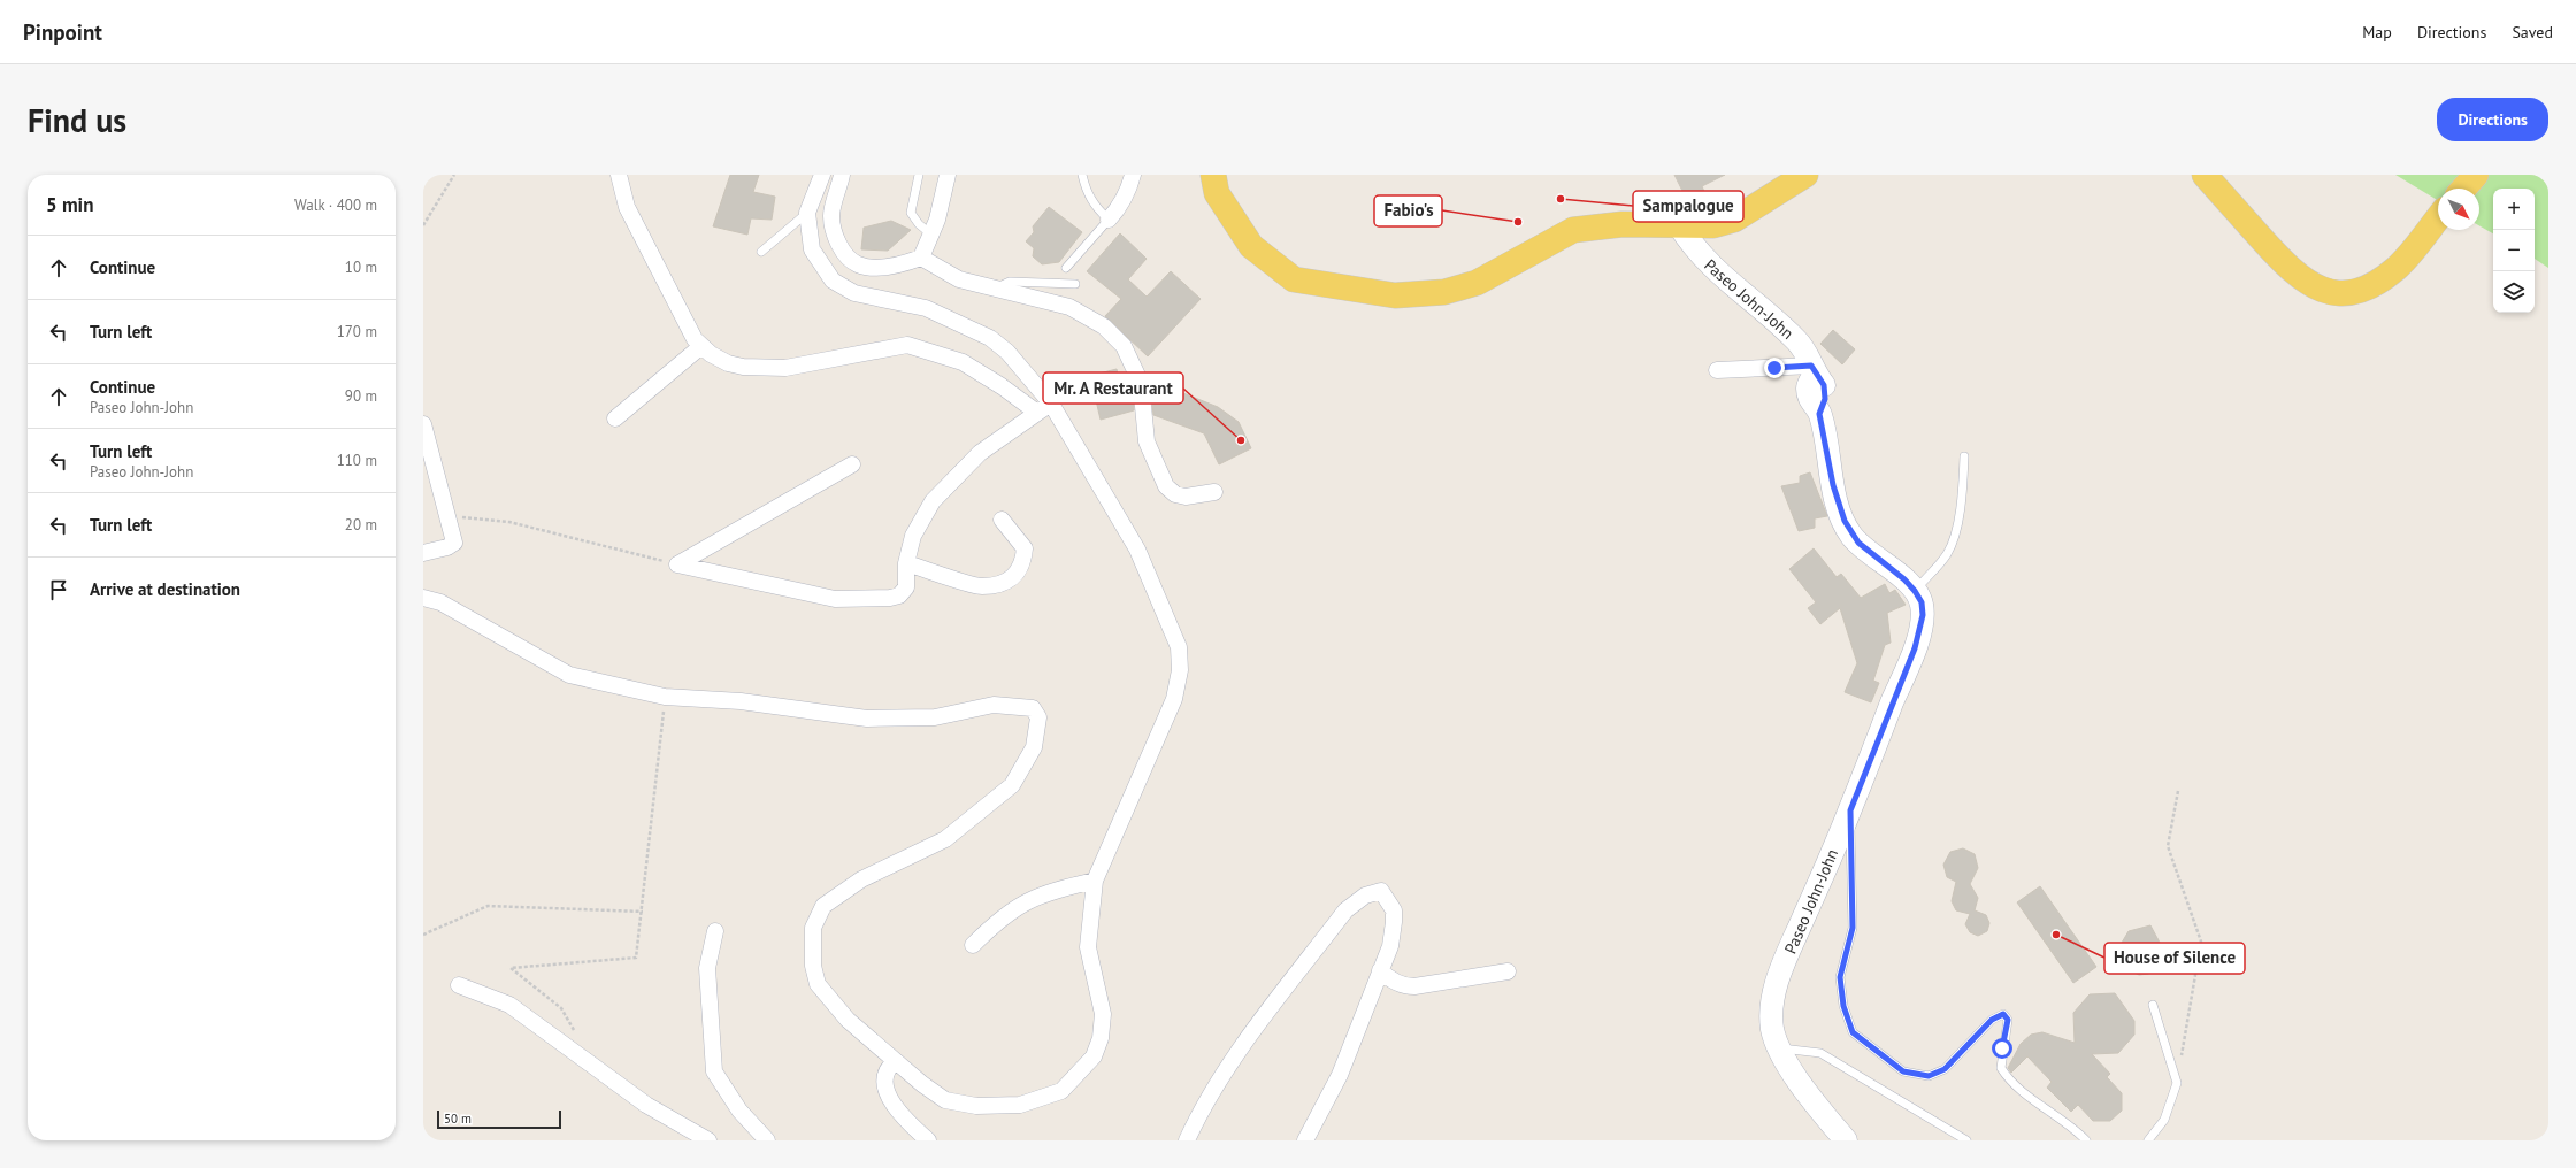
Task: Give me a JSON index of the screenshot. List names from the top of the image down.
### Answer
{
  "streets": {
    "street": ["Paseo John-John"]
  },
  "places": [
    "Sampalogue",
    "Fabio's",
    "Mr. A Restaurant",
    "House of Silence"
  ],
  "scale_bar": "50 m",
  "north": "bottom right",
  "page": {
    "header": "Pinpoint",
    "nav": ["Map", "Directions", "Saved"],
    "buttons": "Directions",
    "title": "Find us",
    "heading": ["5 min", "Walk · 400 m"],
    "map_buttons": ["+", "−"],
    "list": [
      ["Continue", "10 m"],
      ["Turn left", "170 m"],
      ["Continue", "Paseo John-John", "90 m"],
      ["Turn left", "Paseo John-John", "110 m"],
      ["Turn left", "20 m"],
      "Arrive at destination"
    ],
    "scale": "50 m"
  }
}
